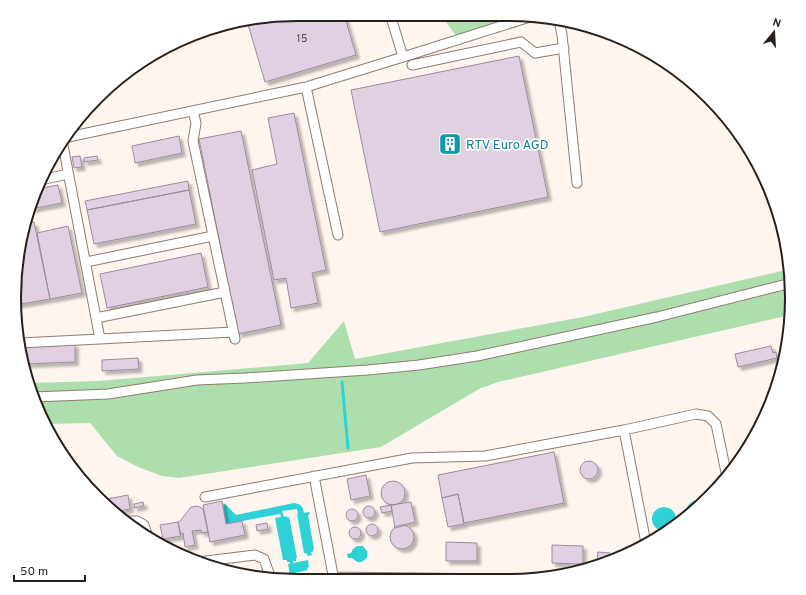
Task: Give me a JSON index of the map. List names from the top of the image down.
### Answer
{
  "places": {
    "building": ["RTV Euro AGD"]
  },
  "house_numbers": ["15"],
  "scale_bar": "50 m",
  "north": "top"
}
